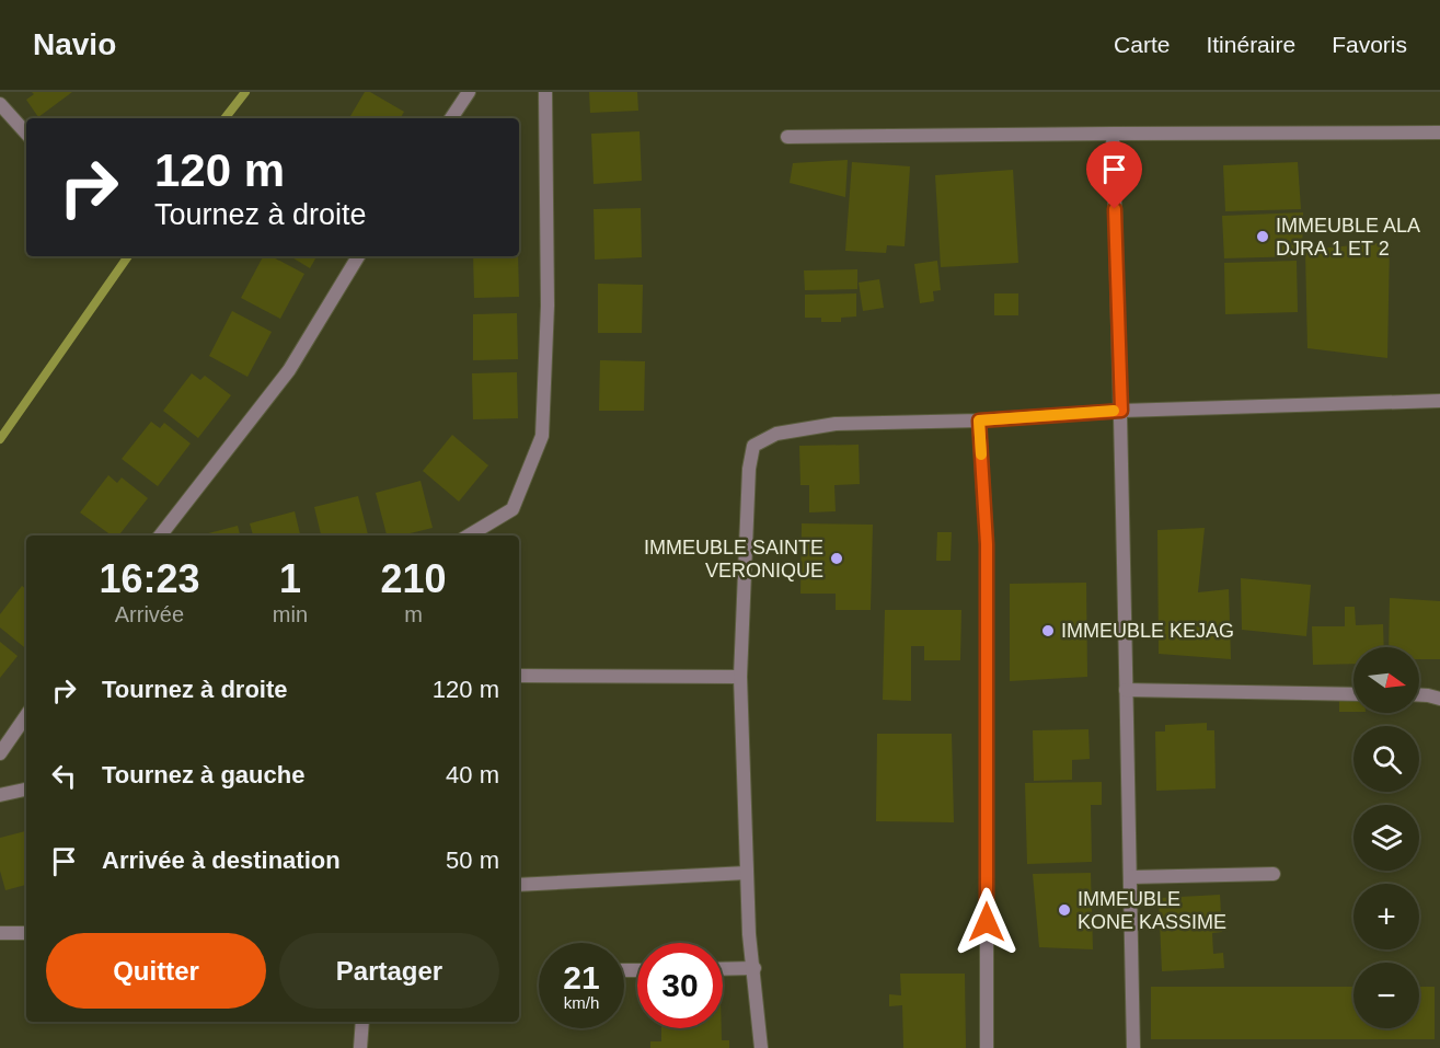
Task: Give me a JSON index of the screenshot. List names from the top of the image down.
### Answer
{
  "places": [
    "IMMEUBLE ALA DJRA 1 ET 2",
    "IMMEUBLE SAINTE VERONIQUE",
    "IMMEUBLE KEJAG",
    "IMMEUBLE KONE KASSIME"
  ],
  "north": "right",
  "page": {
    "header": "Navio",
    "nav": ["Carte", "Itinéraire", "Favoris"],
    "turn": ["120 m", "Tournez à droite"],
    "eta": [
      "16:23",
      "Arrivée",
      "1",
      "min",
      "210",
      "m"
    ],
    "map_buttons": ["+", "−"],
    "list": [
      {
        "name": "Tournez à droite",
        "value": "120 m"
      },
      {
        "name": "Tournez à gauche",
        "value": "40 m"
      },
      {
        "name": "Arrivée à destination",
        "value": "50 m"
      }
    ],
    "buttons": ["Quitter", "Partager"],
    "speed": "21 km/h",
    "limit": "30"
  }
}
